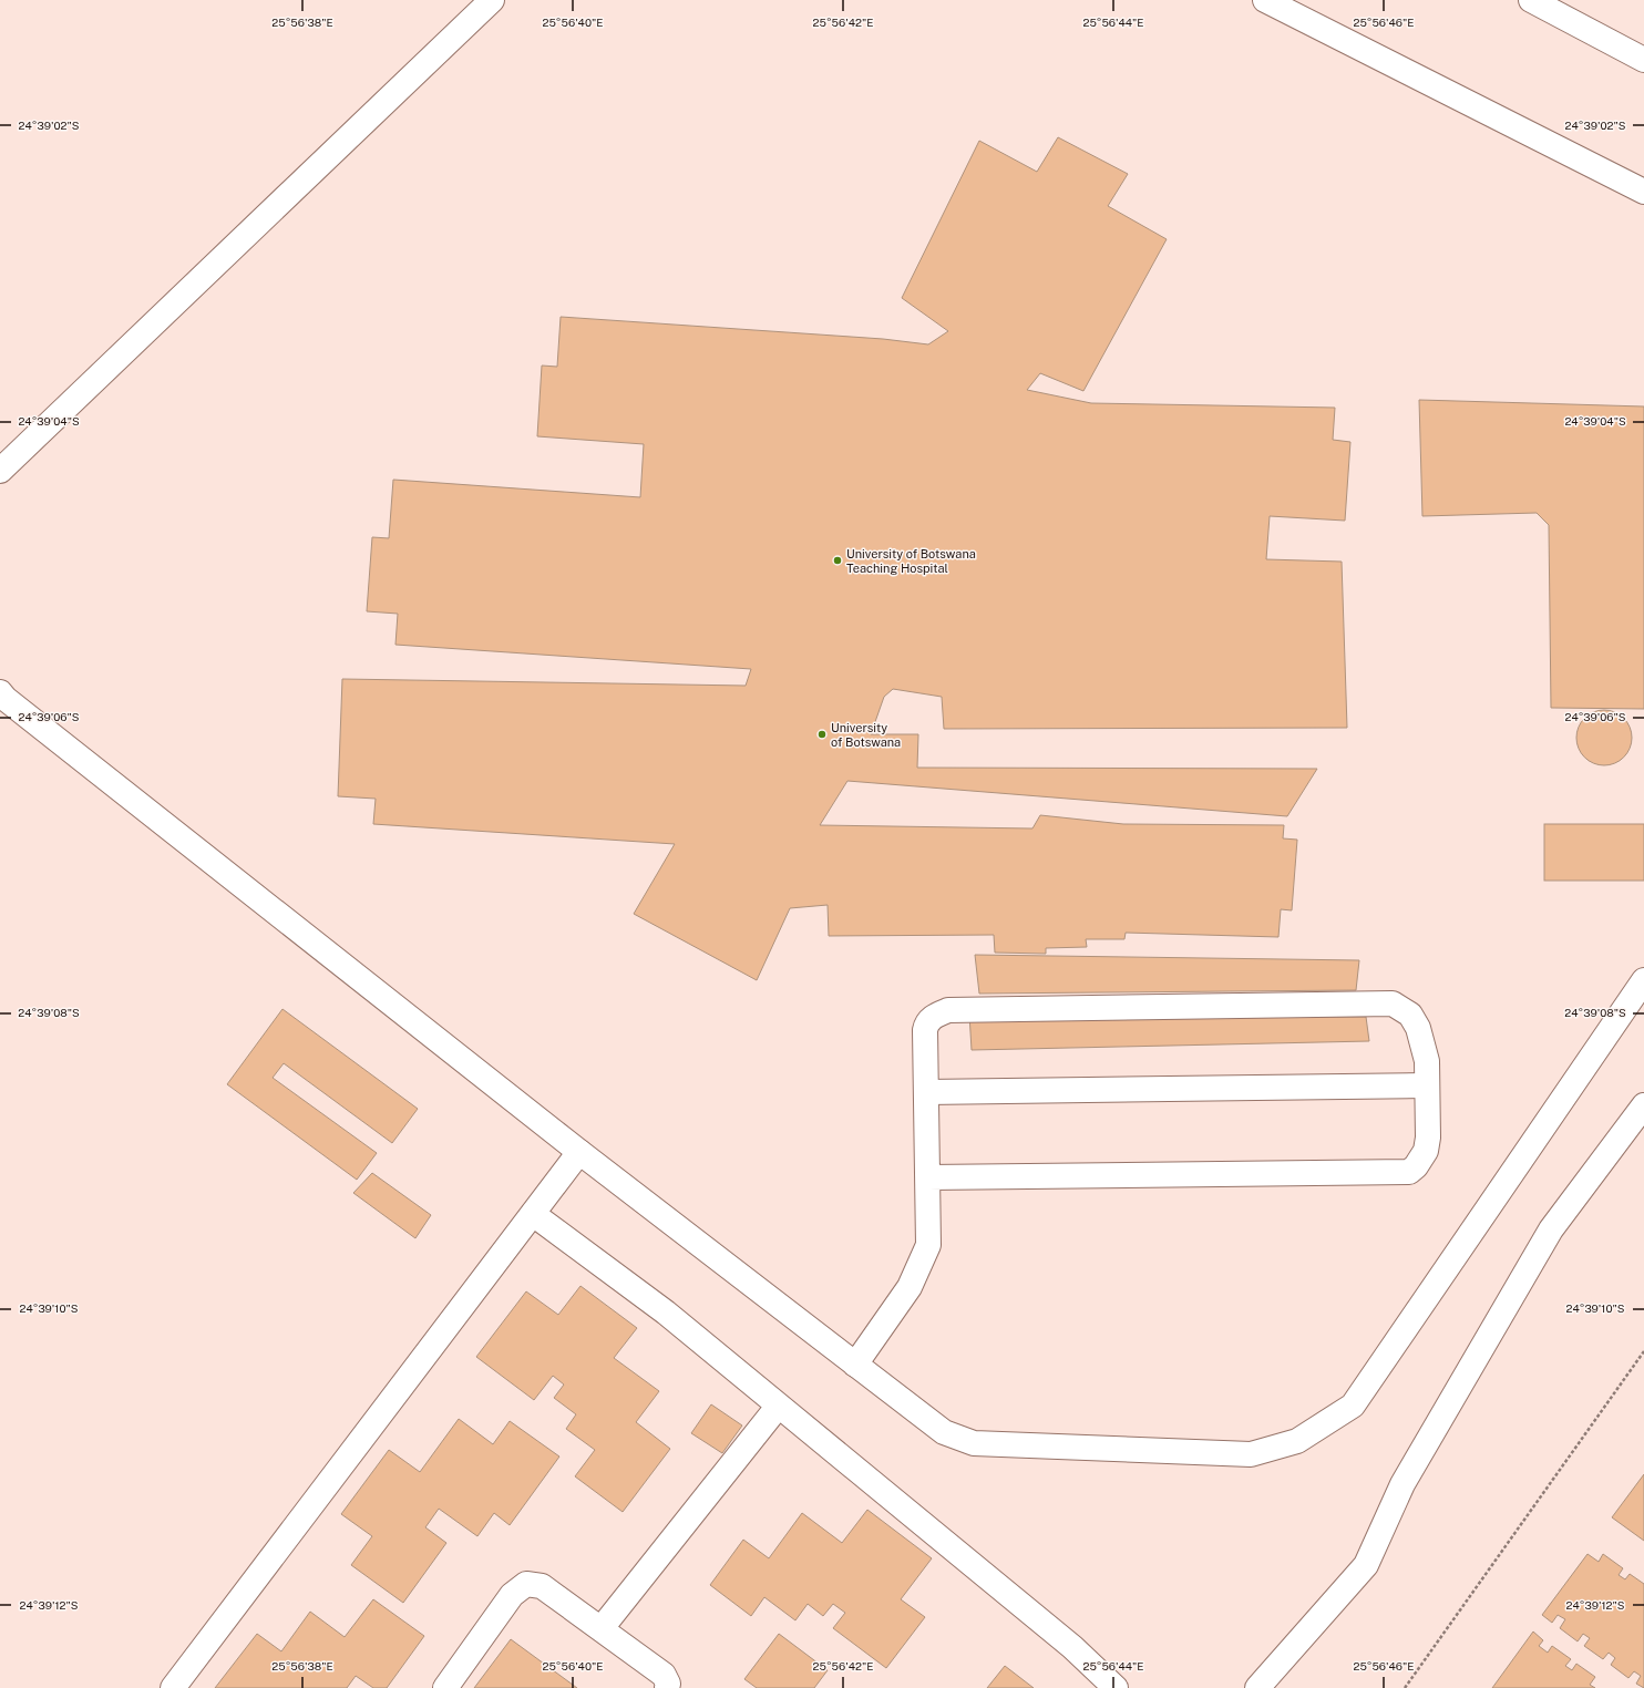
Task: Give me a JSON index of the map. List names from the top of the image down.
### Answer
{
  "places": ["University of Botswana Teaching Hospital", "University of Botswana"],
  "coordinates": [
    "25°56'38\"E",
    "25°56'40\"E",
    "25°56'42\"E",
    "25°56'44\"E",
    "25°56'46\"E",
    "24°39'02\"S",
    "24°39'04\"S",
    "24°39'06\"S",
    "24°39'08\"S",
    "24°39'10\"S",
    "24°39'12\"S"
  ]
}
